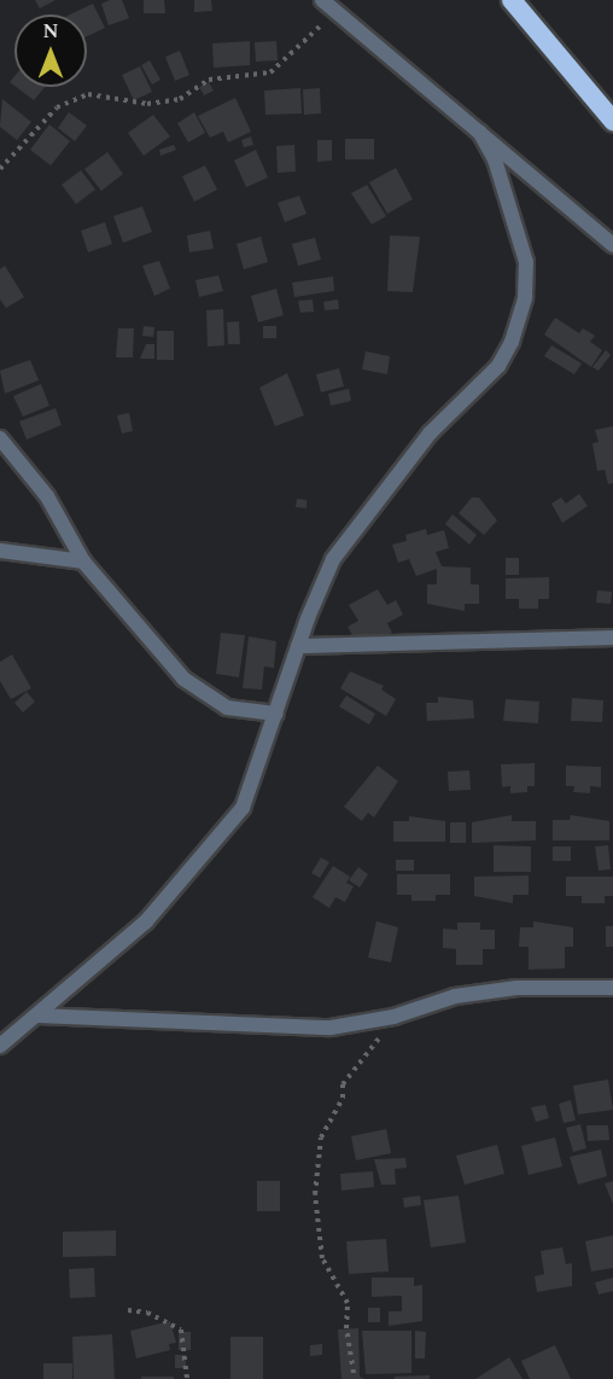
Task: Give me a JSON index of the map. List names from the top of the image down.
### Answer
{
  "north": "top"
}
